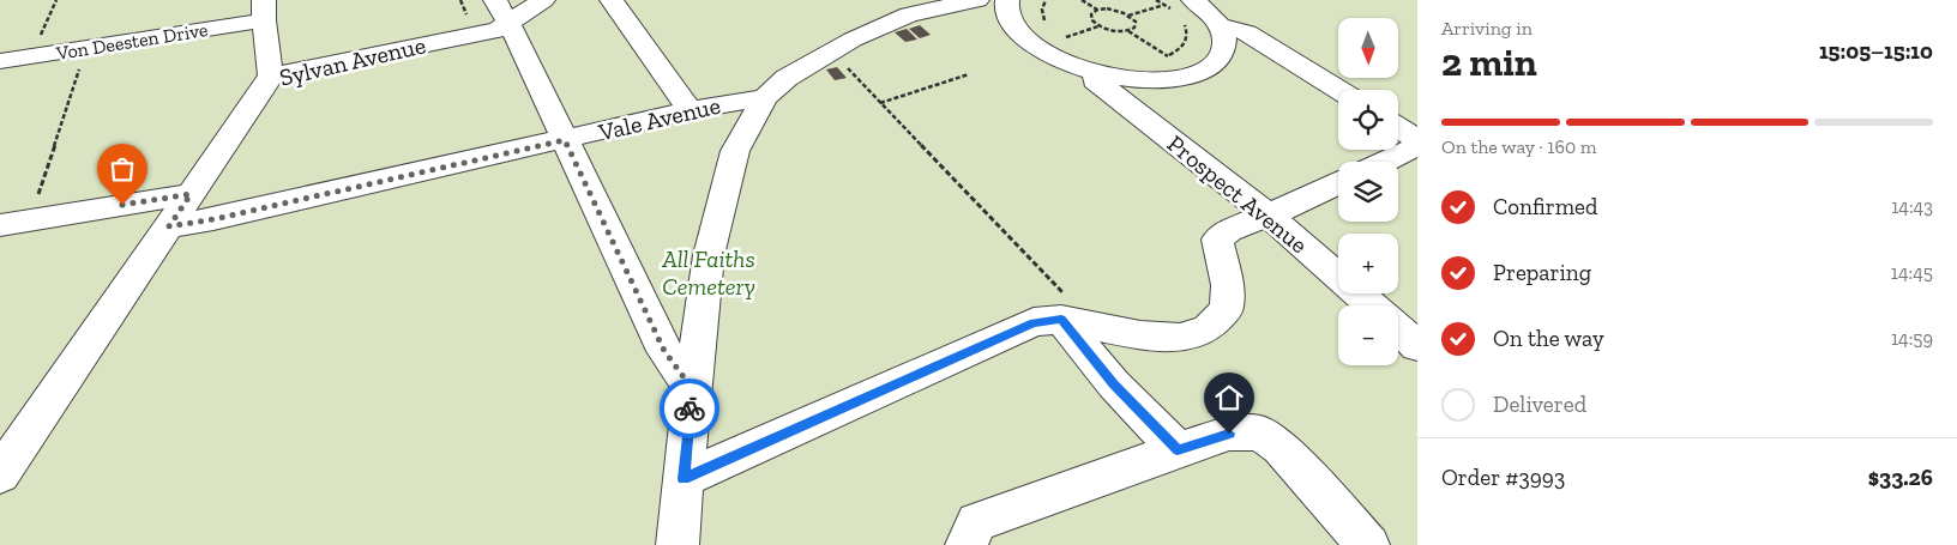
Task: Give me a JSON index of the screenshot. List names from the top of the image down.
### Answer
{
  "streets": {
    "lane": [
      "Von Deesten Drive",
      "Sylvan Avenue",
      "Vale Avenue",
      "Prospect Avenue"
    ]
  },
  "crossings": [
    ["Sylvan Avenue", "Vale Avenue"]
  ],
  "parks": ["All Faiths Cemetery"],
  "north": "bottom",
  "page": {
    "heading": ["2 min", "Arriving in", "15:05–15:10"],
    "panel": ["Order #3993", "$33.26"],
    "map_buttons": ["+", "−"],
    "bar": "On the way · 160 m",
    "list": [
      ["Confirmed", "14:43"],
      ["Preparing", "14:45"],
      ["On the way", "14:59"],
      "Delivered"
    ]
  }
}
